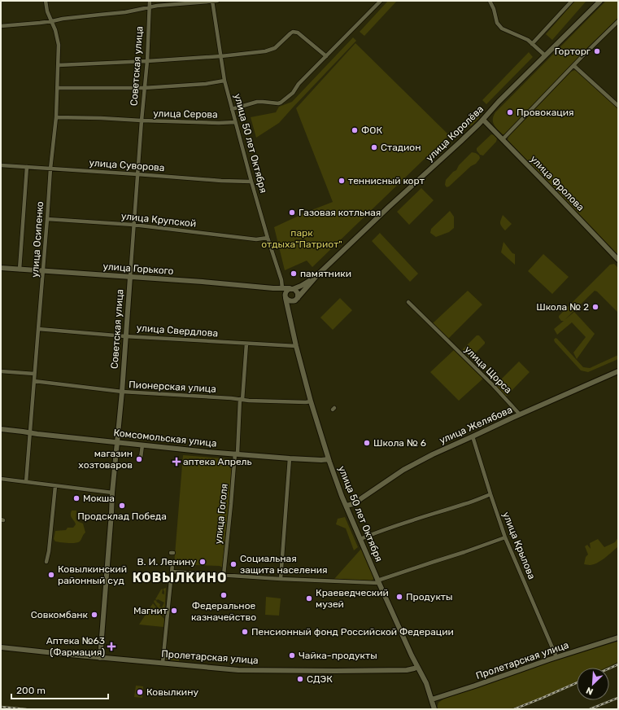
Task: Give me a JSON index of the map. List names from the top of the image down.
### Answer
{
  "streets": {
    "street": [
      "Советская улица",
      "улица Серова",
      "улица Королёва",
      "улица 50 лет Октября",
      "улица Суворова",
      "улица Фролова",
      "улица Крупской",
      "улица Осипенко",
      "улица Горького",
      "улица Свердлова",
      "улица Щорса",
      "Пионерская улица",
      "улица Желябова",
      "Комсомольская улица",
      "улица Гоголя",
      "улица Крылова",
      "Пролетарская улица"
    ]
  },
  "crossings": [
    ["Советская улица", "улица Серова"],
    ["Советская улица", "улица Суворова"],
    ["Советская улица", "улица Крупской"],
    ["Советская улица", "улица Горького"],
    ["Советская улица", "улица Свердлова"],
    ["Советская улица", "Пионерская улица"],
    ["Советская улица", "Комсомольская улица"],
    ["Советская улица", "Пролетарская улица"],
    ["улица Серова", "улица 50 лет Октября"],
    ["улица Серова", "улица Осипенко"],
    ["улица Королёва", "улица 50 лет Октября"],
    ["улица Королёва", "улица Фролова"],
    ["улица Королёва", "улица Горького"],
    ["улица 50 лет Октября", "улица Суворова"],
    ["улица 50 лет Октября", "улица Крупской"],
    ["улица 50 лет Октября", "улица Горького"],
    ["улица 50 лет Октября", "улица Свердлова"],
    ["улица 50 лет Октября", "Пионерская улица"],
    ["улица 50 лет Октября", "улица Желябова"],
    ["улица 50 лет Октября", "Комсомольская улица"],
    ["улица 50 лет Октября", "Пролетарская улица"],
    ["улица Суворова", "улица Осипенко"],
    ["улица Крупской", "улица Осипенко"],
    ["улица Осипенко", "улица Горького"],
    ["улица Осипенко", "улица Свердлова"],
    ["улица Осипенко", "Пионерская улица"],
    ["улица Осипенко", "Комсомольская улица"],
    ["улица Свердлова", "улица Гоголя"],
    ["улица Щорса", "улица Желябова"],
    ["Пионерская улица", "улица Гоголя"],
    ["улица Желябова", "улица Крылова"],
    ["Комсомольская улица", "улица Гоголя"],
    ["улица Крылова", "Пролетарская улица"]
  ],
  "districts": ["КОВЫЛКИНО"],
  "parks": ["парк отдыха\"Патриот\""],
  "places": {
    "other": [
      "Горторг",
      "Провокация",
      "ФОК",
      "Стадион",
      "теннисный корт",
      "Газовая котльная",
      "памятники",
      "Школа № 2",
      "Школа № 6",
      "магазин хозтоваров",
      "Мокша",
      "Продсклад Победа",
      "В. И. Ленину",
      "Социальная защита населения",
      "Ковылкинский районный суд",
      "Федеральное казначейство",
      "Продукты",
      "Краеведческий музей",
      "Магнит",
      "Совкомбанк",
      "Пенсионный фонд Российской Федерации",
      "Чайка-продукты",
      "СДЭК",
      "Ковылкину"
    ],
    "health": ["аптека Апрель", "Аптека №63 (Фармация)"]
  },
  "scale_bar": "200 m",
  "north": "bottom left"
}
